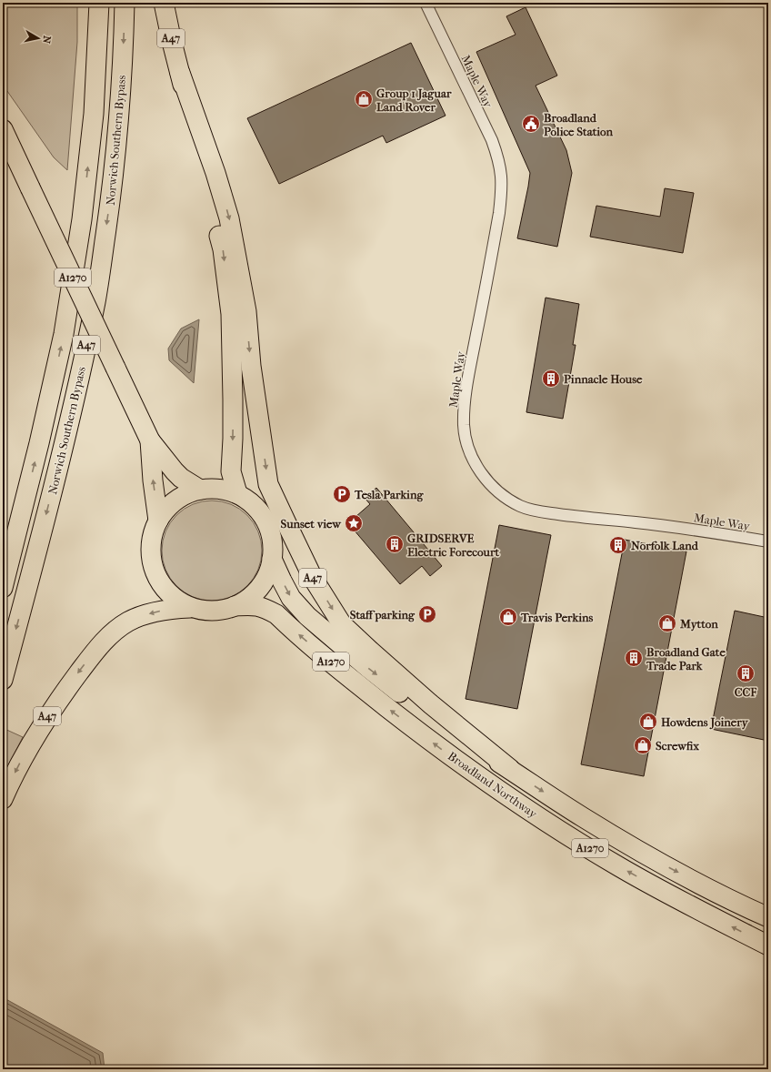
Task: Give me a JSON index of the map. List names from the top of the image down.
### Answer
{
  "streets": {
    "highway": [
      "A47",
      "Norwich Southern Bypass",
      "A1270",
      "Broadland Northway"
    ],
    "street": ["Maple Way"]
  },
  "crossings": [
    ["A47", "A1270"],
    ["A47", "Broadland Northway"],
    ["A1270", "Broadland Northway"]
  ],
  "places": {
    "shop": [
      "Group 1 Jaguar Land Rover",
      "Travis Perkins",
      "Mytton",
      "Howdens Joinery",
      "Screwfix"
    ],
    "public building": ["Broadland Police Station"],
    "building": [
      "Pinnacle House",
      "GRIDSERVE Electric Forecourt",
      "Norfolk Land",
      "Broadland Gate Trade Park",
      "CCF"
    ],
    "parking": ["Tesla Parking", "Staff parking"],
    "place": ["Sunset view"]
  },
  "north": "right"
}
